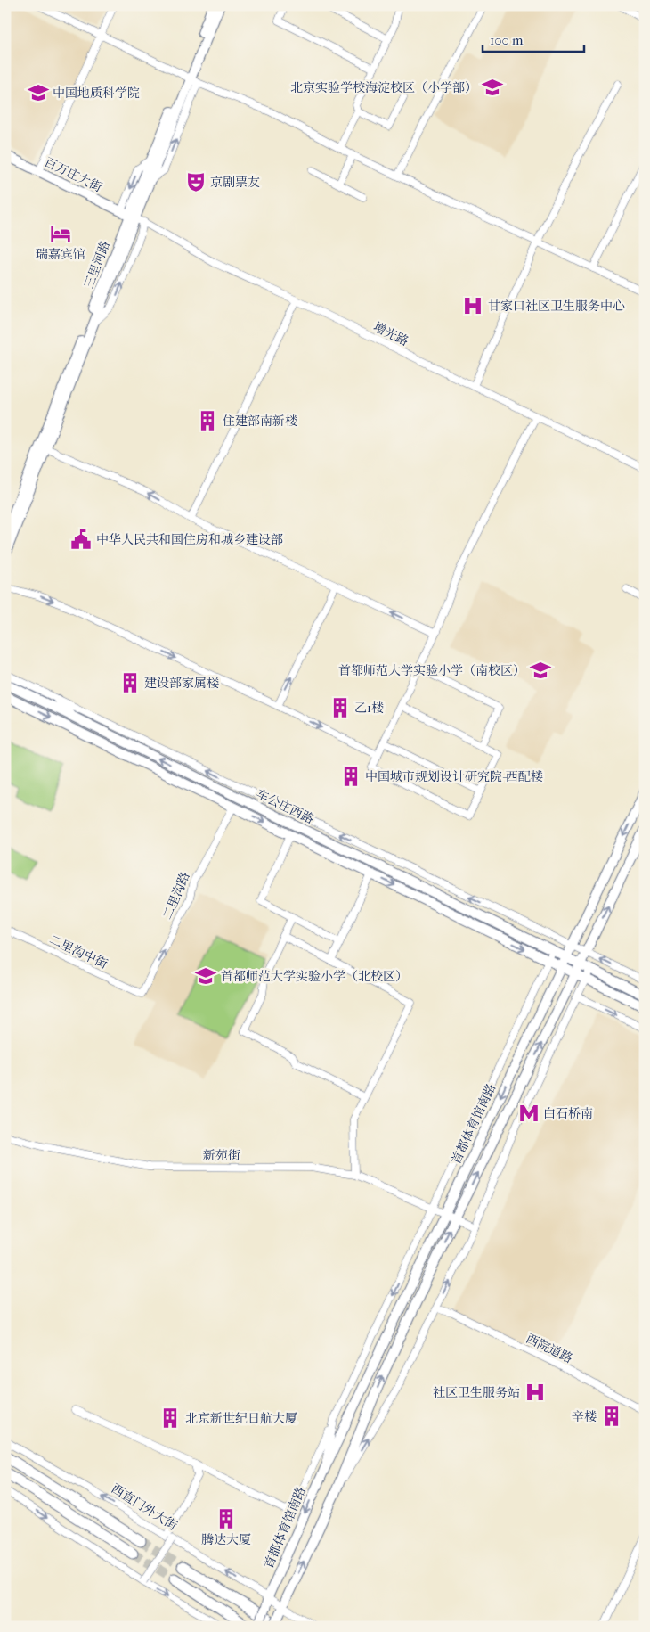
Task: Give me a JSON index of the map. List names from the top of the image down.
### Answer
{
  "streets": {
    "main road": [
      "百万庄大街",
      "三里河路",
      "车公庄西路",
      "首都体育馆南路"
    ],
    "street": [
      "增光路",
      "二里沟路",
      "二里沟中街",
      "新苑街",
      "西院道路",
      "西直门外大街"
    ]
  },
  "crossings": [
    ["百万庄大街", "三里河路"],
    ["百万庄大街", "增光路"],
    ["三里河路", "增光路"],
    ["车公庄西路", "二里沟路"],
    ["车公庄西路", "首都体育馆南路"],
    ["二里沟路", "二里沟中街"],
    ["首都体育馆南路", "新苑街"],
    ["首都体育馆南路", "西直门外大街"]
  ],
  "one_way": ["二里沟路"],
  "places": {
    "school or university": [
      "北京实验学校海淀校区（小学部）",
      "中国地质科学院",
      "首都师范大学实验小学（南校区）",
      "首都师范大学实验小学（北校区）"
    ],
    "theatre": ["京剧票友"],
    "hotel": ["瑞嘉宾馆"],
    "hospital": ["甘家口社区卫生服务中心", "社区卫生服务站"],
    "building": [
      "住建部南新楼",
      "建设部家属楼",
      "乙1楼",
      "中国城市规划设计研究院-西配楼",
      "辛楼",
      "北京新世纪日航大厦",
      "腾达大厦"
    ],
    "public building": ["中华人民共和国住房和城乡建设部"],
    "metro station": ["白石桥南"]
  },
  "scale_bar": "100 m"
}
